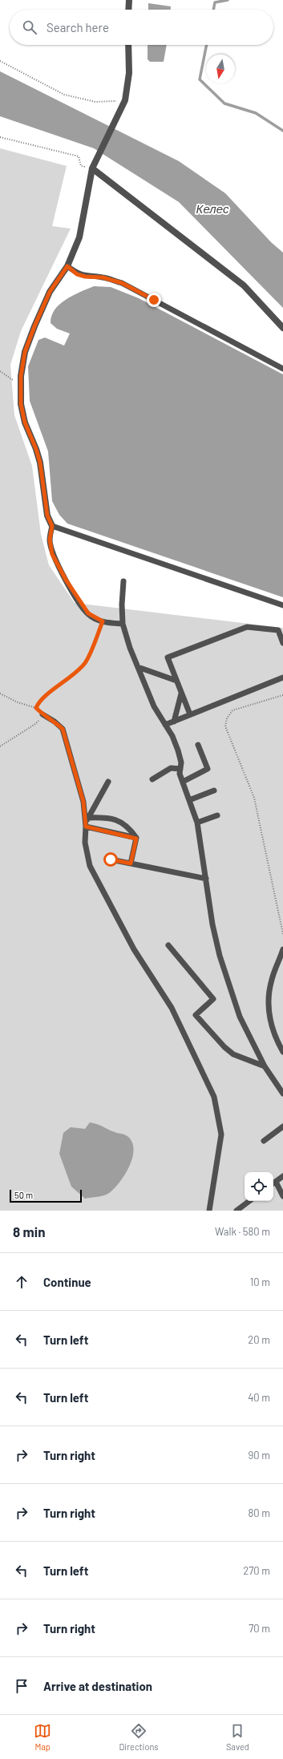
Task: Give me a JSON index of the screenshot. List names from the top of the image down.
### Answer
{
  "water": ["Келес"],
  "scale_bar": "50 m",
  "north": "bottom",
  "page": {
    "search": "Search here",
    "scale": "50 m",
    "heading": ["8 min", "Walk · 580 m"],
    "list": [
      ["Continue", "10 m"],
      ["Turn left", "20 m"],
      ["Turn left", "40 m"],
      ["Turn right", "90 m"],
      ["Turn right", "80 m"],
      ["Turn left", "270 m"],
      ["Turn right", "70 m"],
      "Arrive at destination"
    ],
    "nav": ["Map", "Directions", "Saved"]
  }
}
